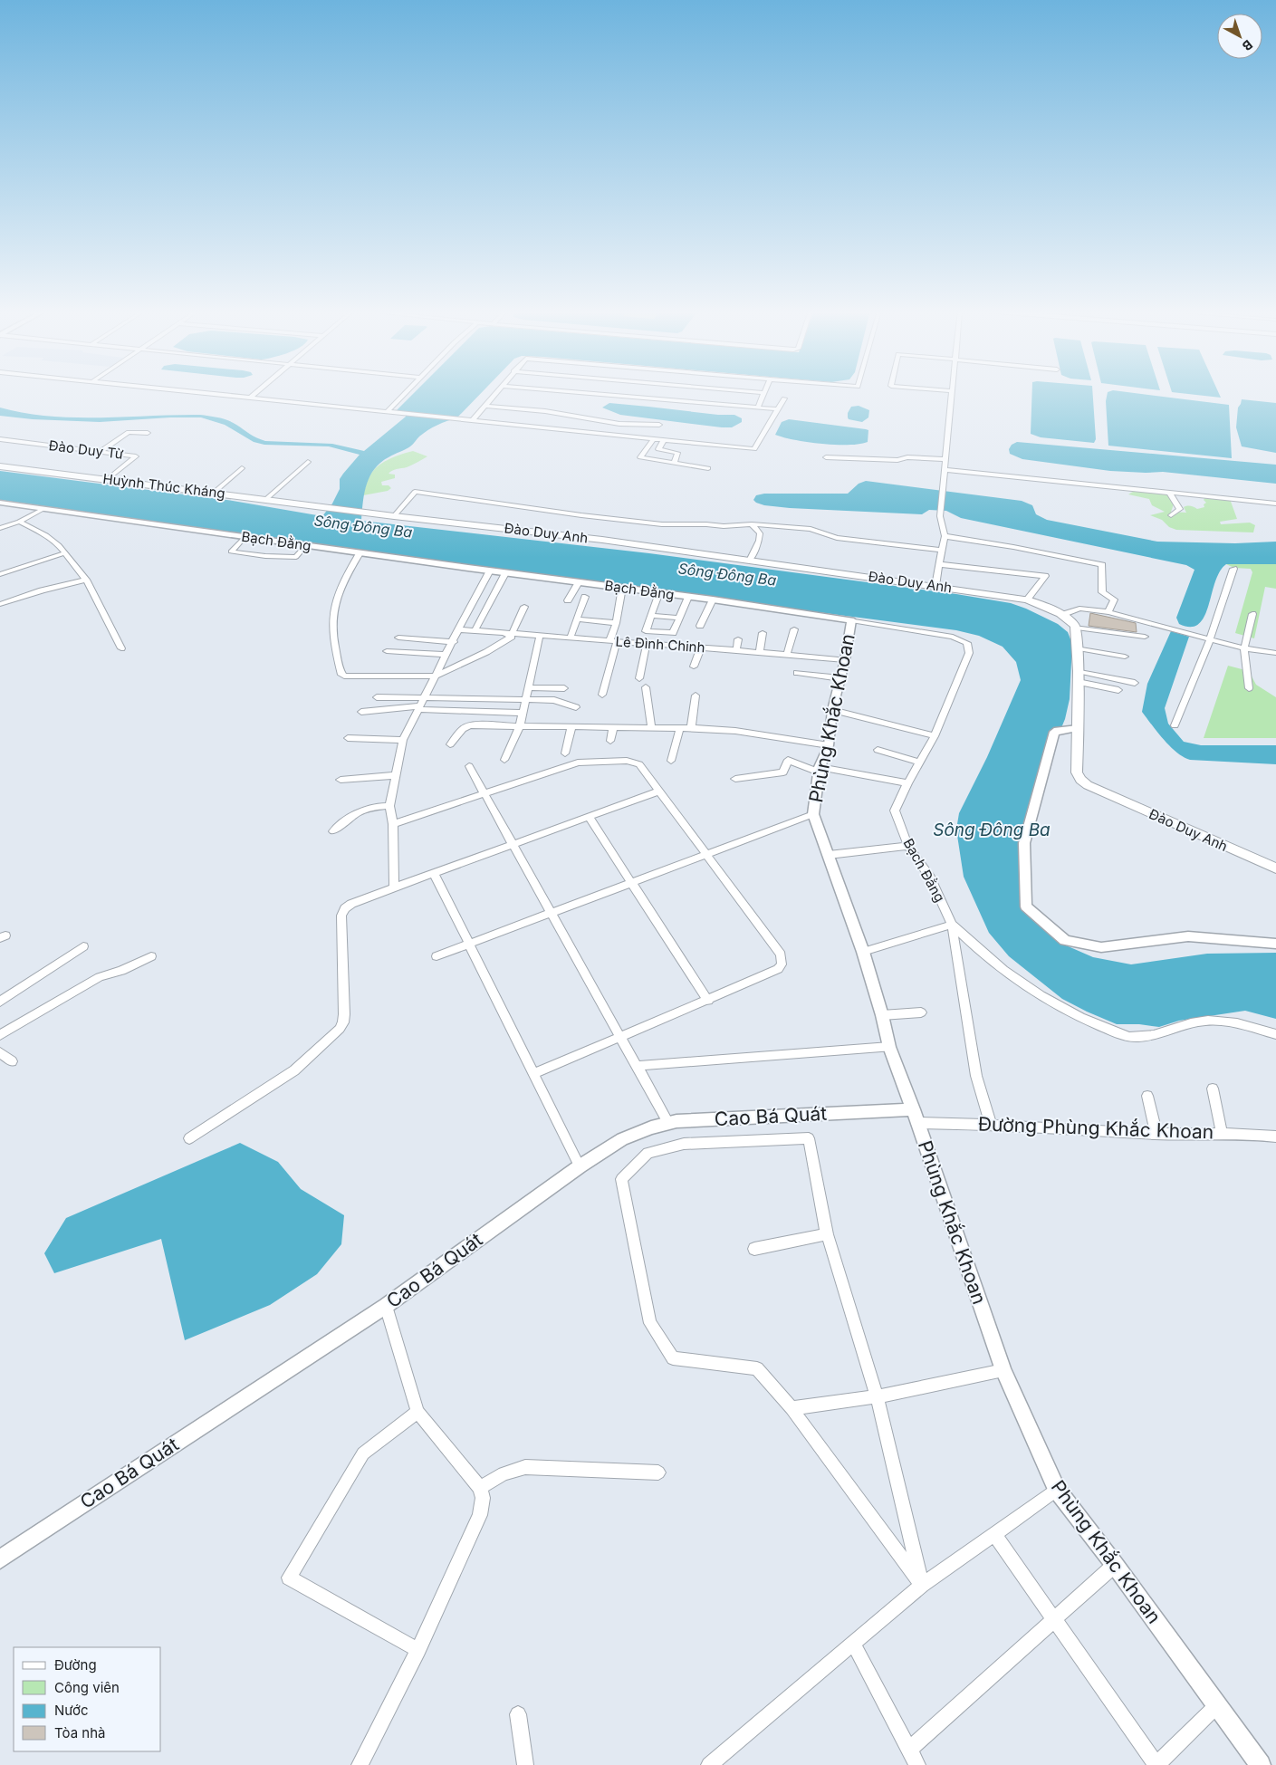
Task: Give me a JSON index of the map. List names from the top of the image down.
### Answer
{
  "streets": {
    "main road": ["Huỳnh Thúc Kháng", "Đào Duy Anh"],
    "street": [
      "Đào Duy Từ",
      "Bạch Đằng",
      "Lê Đình Chinh",
      "Phùng Khắc Khoan",
      "Cao Bá Quát",
      "Đường Phùng Khắc Khoan"
    ]
  },
  "crossings": [
    ["Đào Duy Từ", "Huỳnh Thúc Kháng"],
    ["Huỳnh Thúc Kháng", "Đào Duy Anh"],
    ["Bạch Đằng", "Phùng Khắc Khoan"],
    ["Lê Đình Chinh", "Phùng Khắc Khoan"],
    ["Phùng Khắc Khoan", "Cao Bá Quát"],
    ["Phùng Khắc Khoan", "Đường Phùng Khắc Khoan"],
    ["Cao Bá Quát", "Đường Phùng Khắc Khoan"]
  ],
  "water": ["Sông Đông Ba"],
  "legend": [
    "Đường",
    "Công viên",
    "Nước",
    "Tòa nhà"
  ],
  "north": "bottom right"
}
